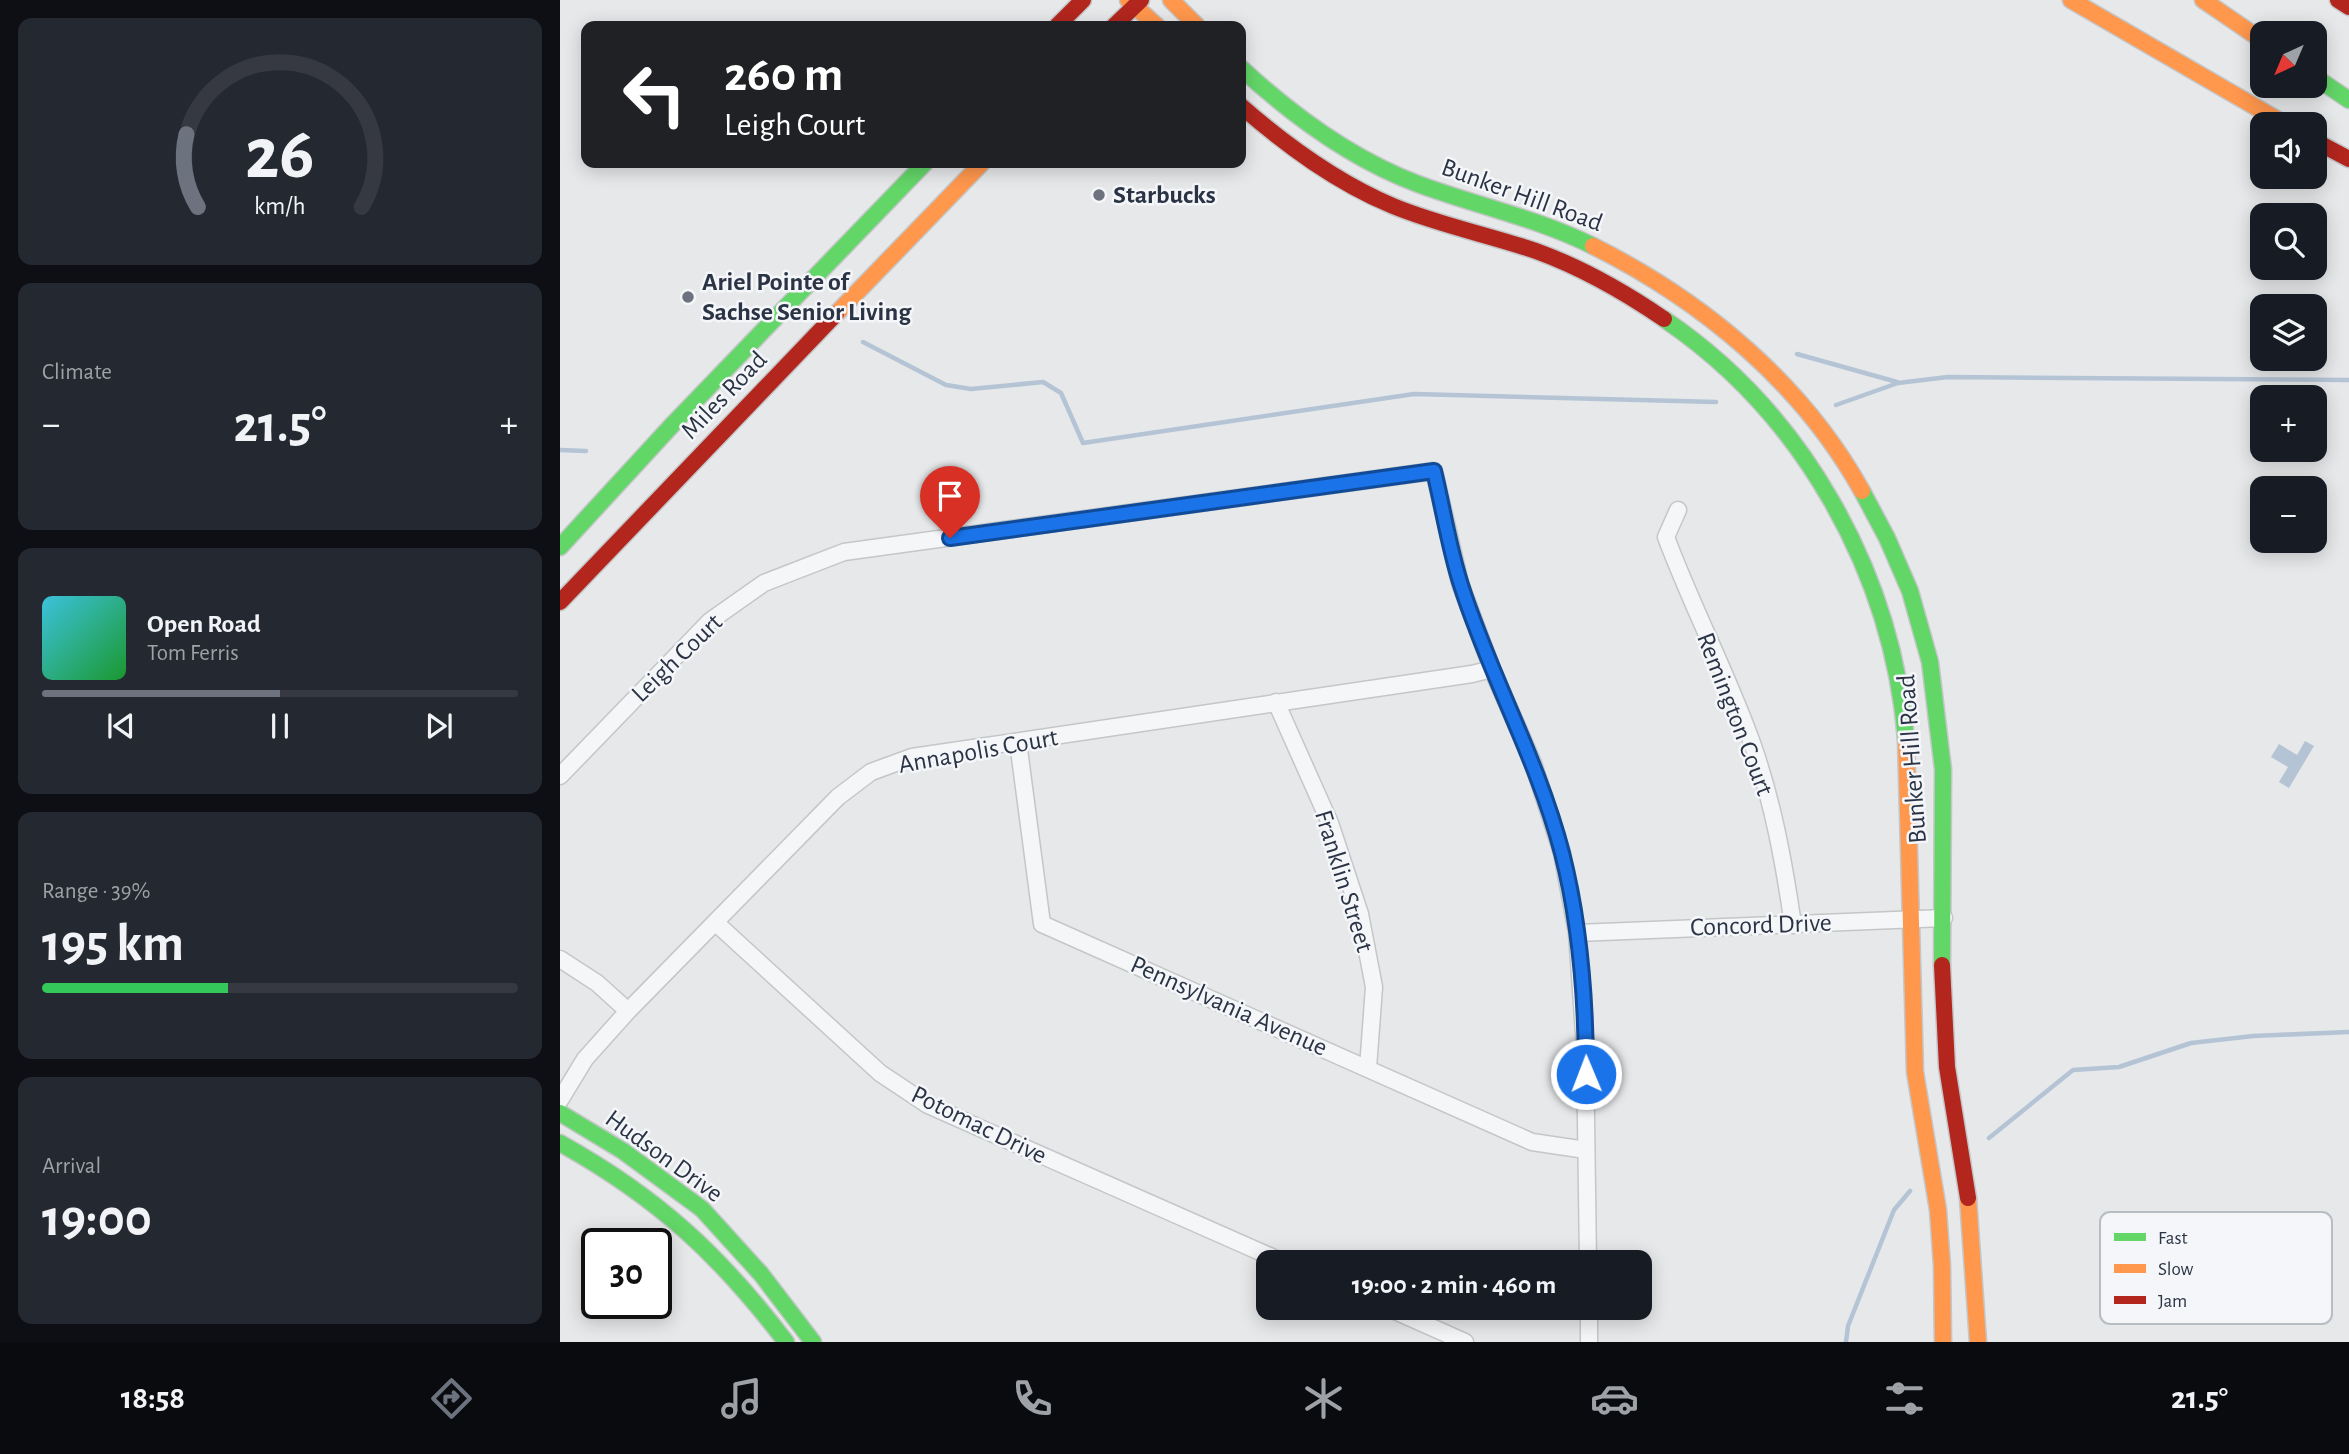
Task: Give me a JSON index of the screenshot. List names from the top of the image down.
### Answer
{
  "streets": {
    "main road": ["Bunker Hill Road", "Miles Road", "Hudson Drive"],
    "street": [
      "Leigh Court",
      "Remington Court",
      "Annapolis Court",
      "Franklin Street",
      "Concord Drive",
      "Pennsylvania Avenue",
      "Potomac Drive"
    ]
  },
  "crossings": [
    ["Bunker Hill Road", "Concord Drive"],
    ["Leigh Court", "Annapolis Court"],
    ["Remington Court", "Concord Drive"],
    ["Annapolis Court", "Franklin Street"],
    ["Annapolis Court", "Pennsylvania Avenue"],
    ["Annapolis Court", "Potomac Drive"],
    ["Franklin Street", "Pennsylvania Avenue"]
  ],
  "places": ["Starbucks", "Ariel Pointe of Sachse Senior Living"],
  "legend": ["Fast", "Slow", "Jam"],
  "north": "bottom left",
  "page": {
    "map_buttons": ["+", "−"],
    "turn": ["260 m", "Leigh Court"],
    "tile": [
      "Climate",
      ["Range · 39%", "195 km"],
      ["Arrival", "19:00"]
    ],
    "heat": ["−", "21.5°", "+"],
    "song": ["Open Road", "Tom Ferris"],
    "limit": "30",
    "trip": "19:00 · 2 min · 460 m",
    "tabs": ["18:58", "21.5°"],
    "gauge": ["26", "km/h"]
  }
}
